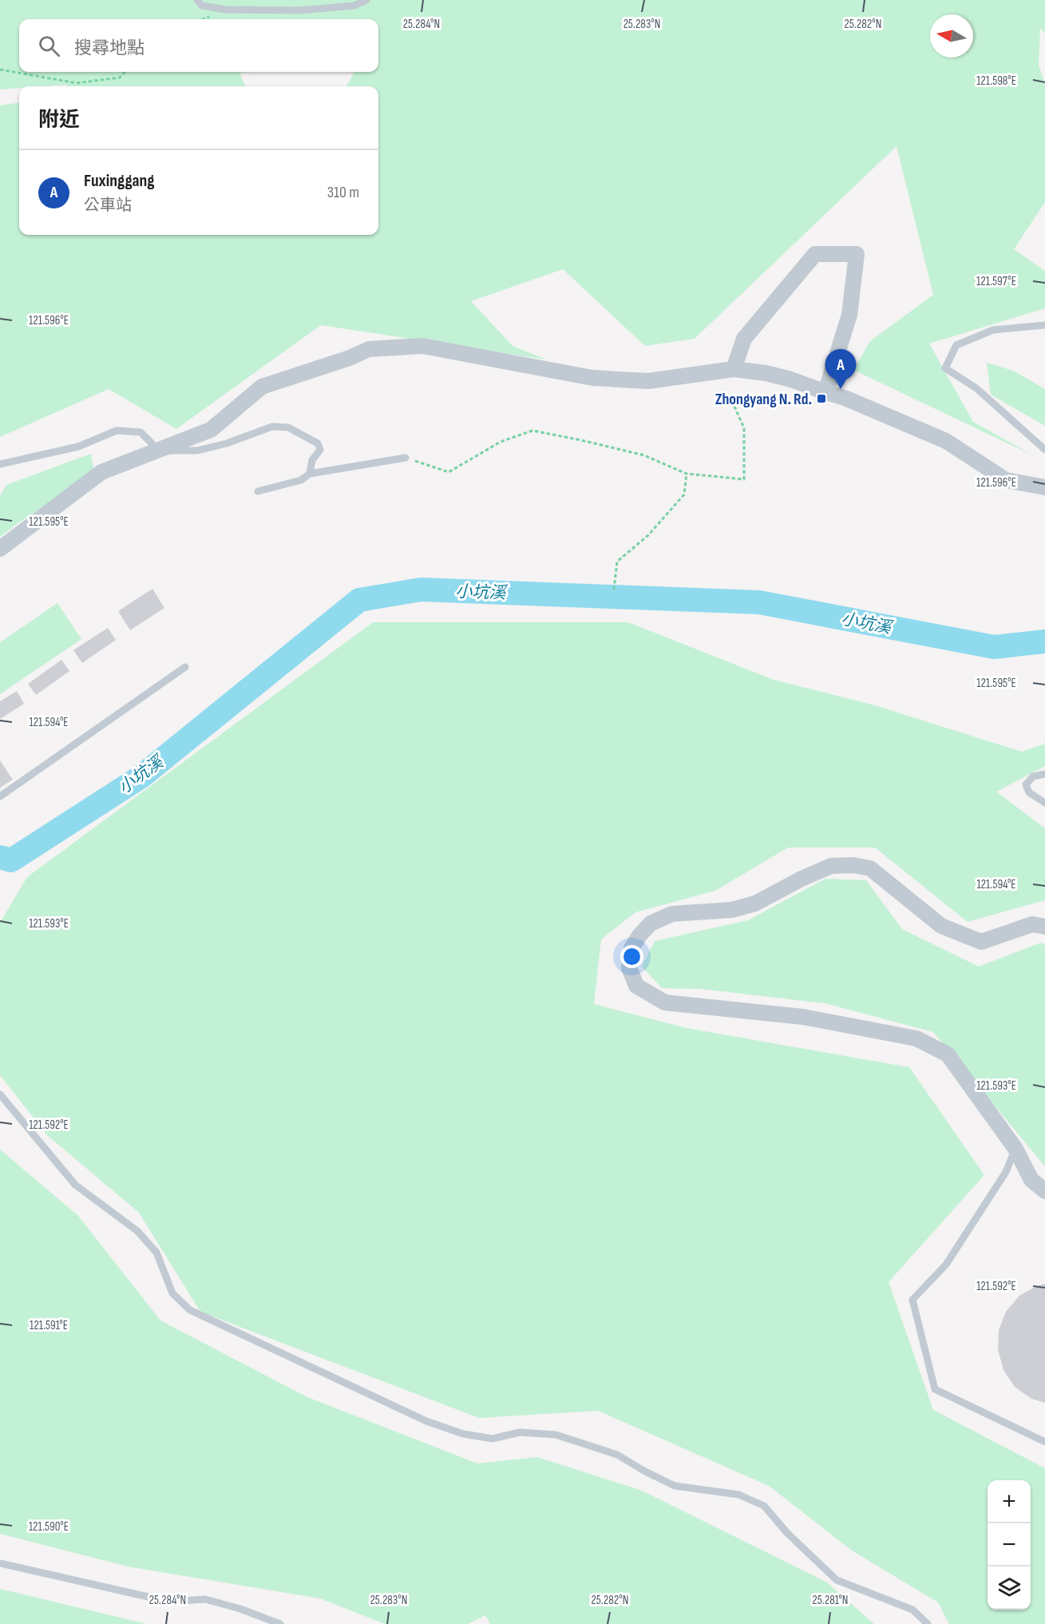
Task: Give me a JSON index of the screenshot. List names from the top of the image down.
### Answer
{
  "water": ["小坑溪"],
  "places": {
    "transit": ["Zhongyang N. Rd."]
  },
  "north": "left",
  "page": {
    "search": "搜尋地點",
    "heading": "附近",
    "list": [
      {
        "mark": "A",
        "name": "Fuxinggang",
        "note": "公車站",
        "value": "310 m"
      }
    ],
    "pins": "A",
    "map_buttons": ["+", "−"]
  },
  "coordinates": [
    "25.284°N",
    "25.283°N",
    "25.282°N",
    "121.598°E",
    "121.597°E",
    "121.596°E",
    "121.595°E",
    "121.594°E",
    "121.593°E",
    "121.592°E",
    "121.591°E",
    "121.590°E",
    "25.281°N"
  ]
}
